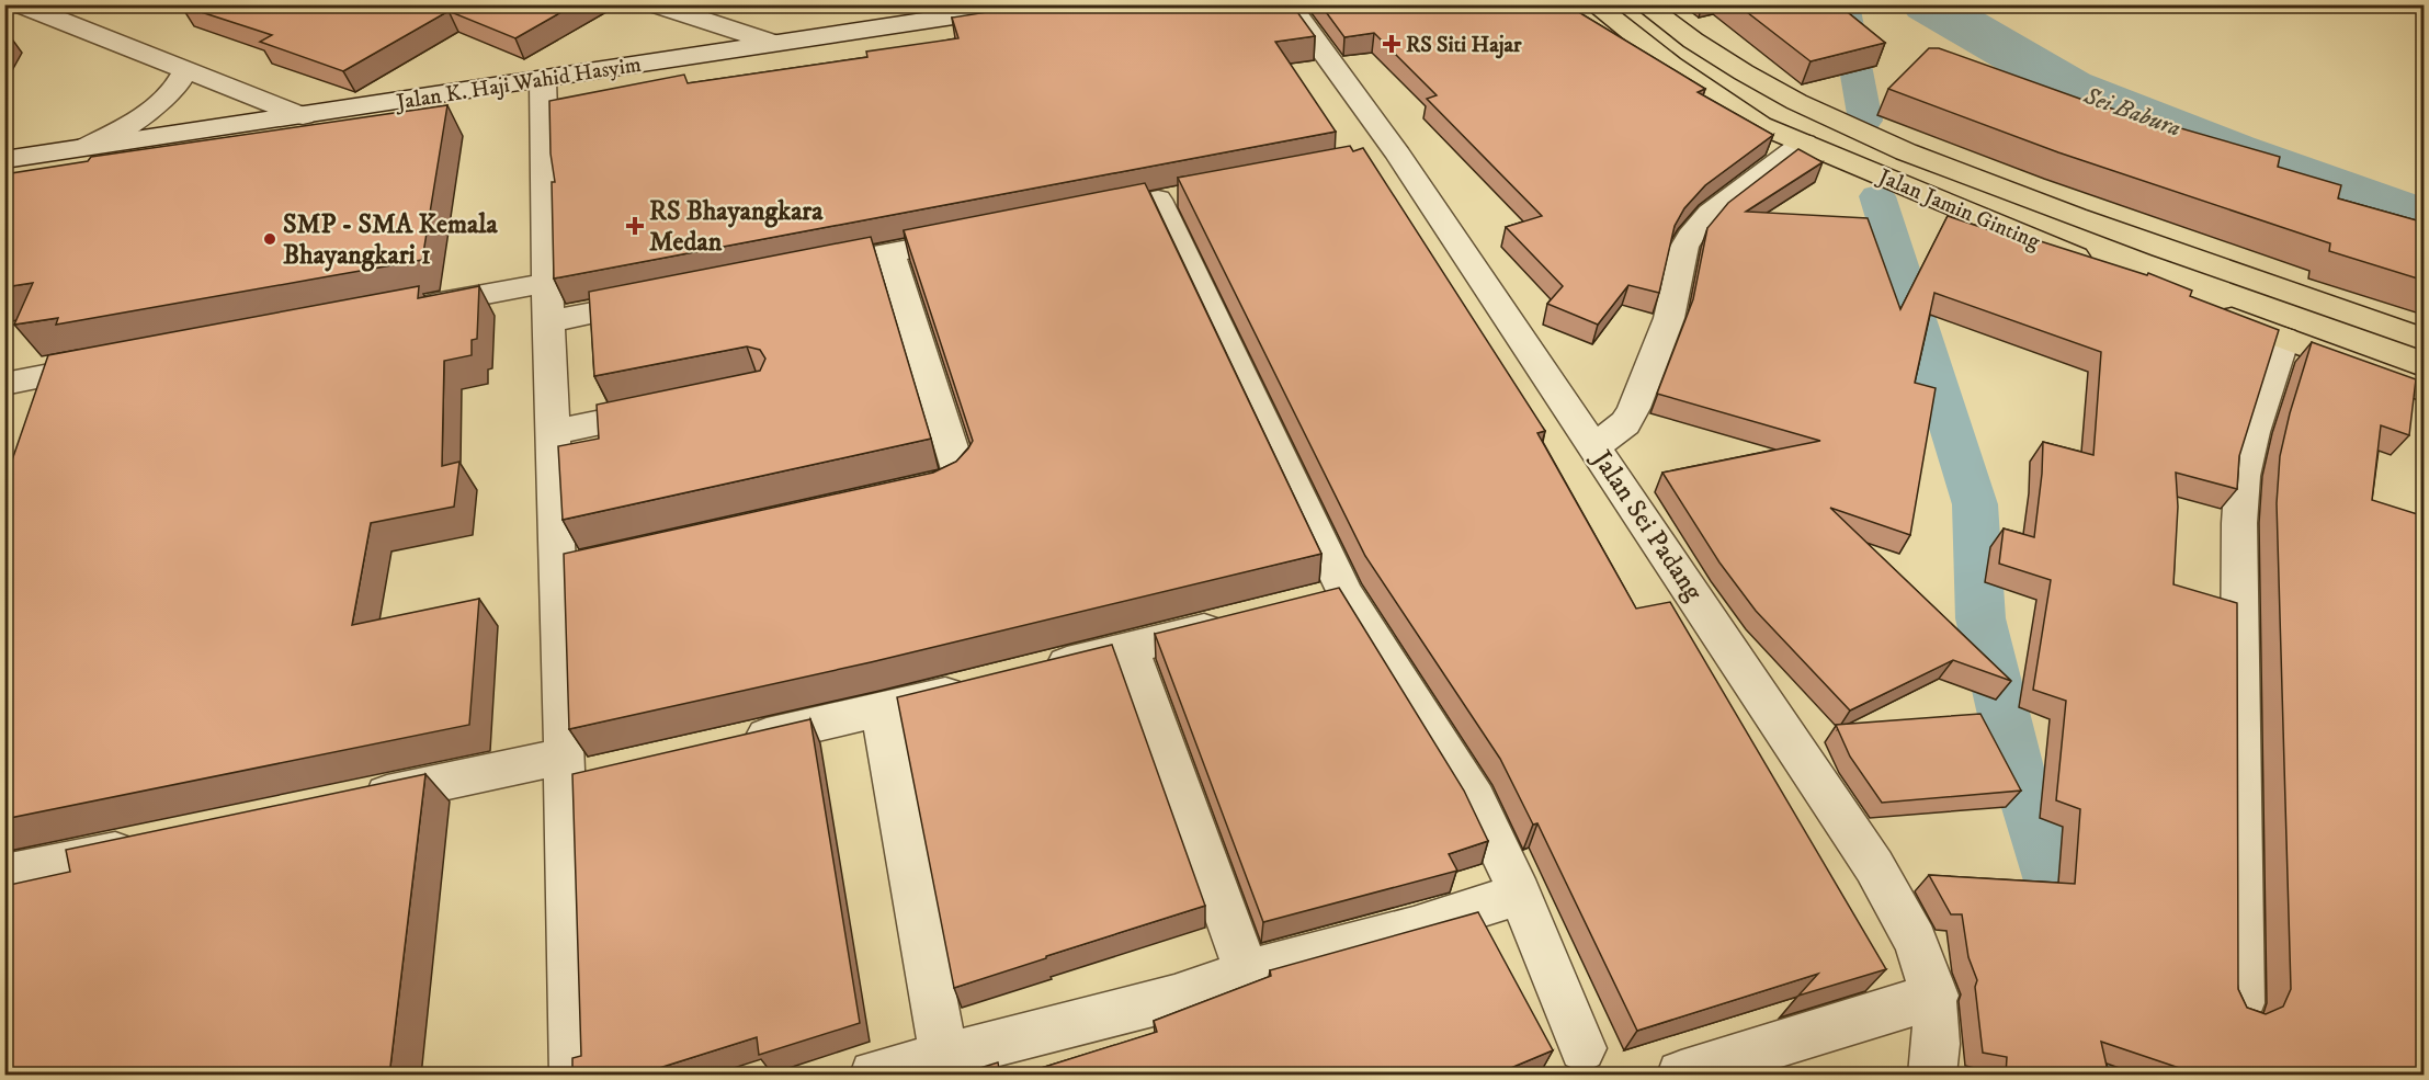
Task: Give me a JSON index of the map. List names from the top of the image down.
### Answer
{
  "streets": {
    "main road": ["Jalan Jamin Ginting"],
    "street": ["Jalan K. Haji Wahid Hasyim", "Jalan Sei Padang"]
  },
  "water": ["Sei Babura"],
  "places": {
    "health": ["RS Siti Hajar", "RS Bhayangkara Medan"],
    "other": ["SMP - SMA Kemala Bhayangkari 1"]
  }
}
